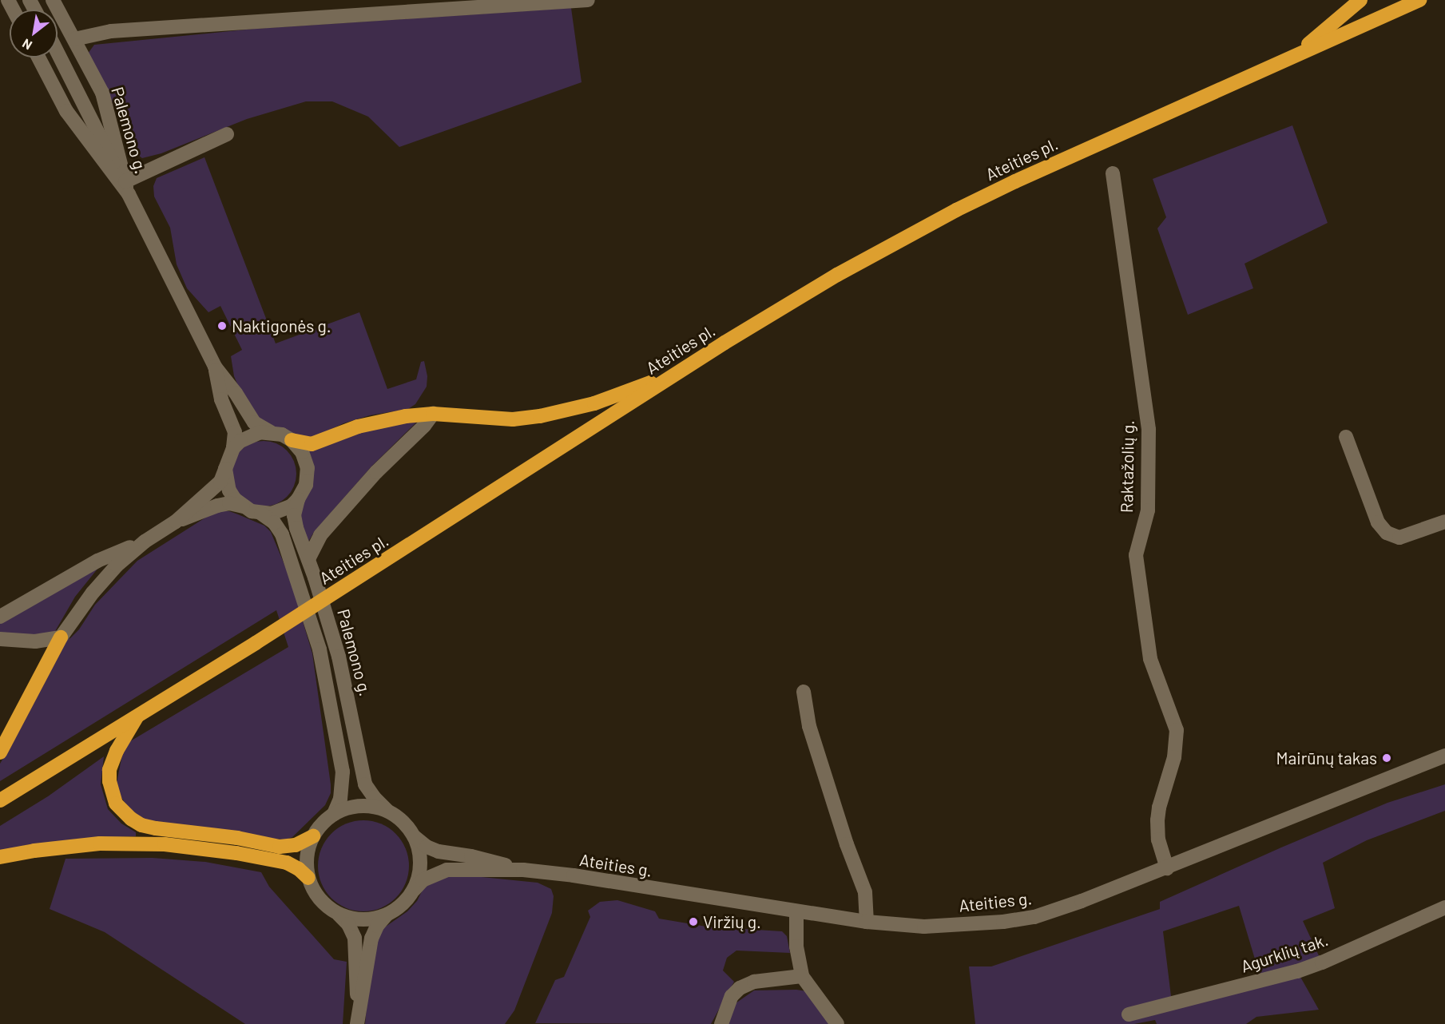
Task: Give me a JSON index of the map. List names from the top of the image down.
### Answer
{
  "streets": {
    "highway": ["Ateities pl."],
    "street": [
      "Palemono g.",
      "Raktažolių g.",
      "Ateities g.",
      "Agurklių tak."
    ]
  },
  "crossings": [
    ["Palemono g.", "Ateities g."],
    ["Raktažolių g.", "Ateities g."]
  ],
  "places": ["Naktigonės g.", "Mairūnų takas", "Viržių g."],
  "north": "bottom left"
}
